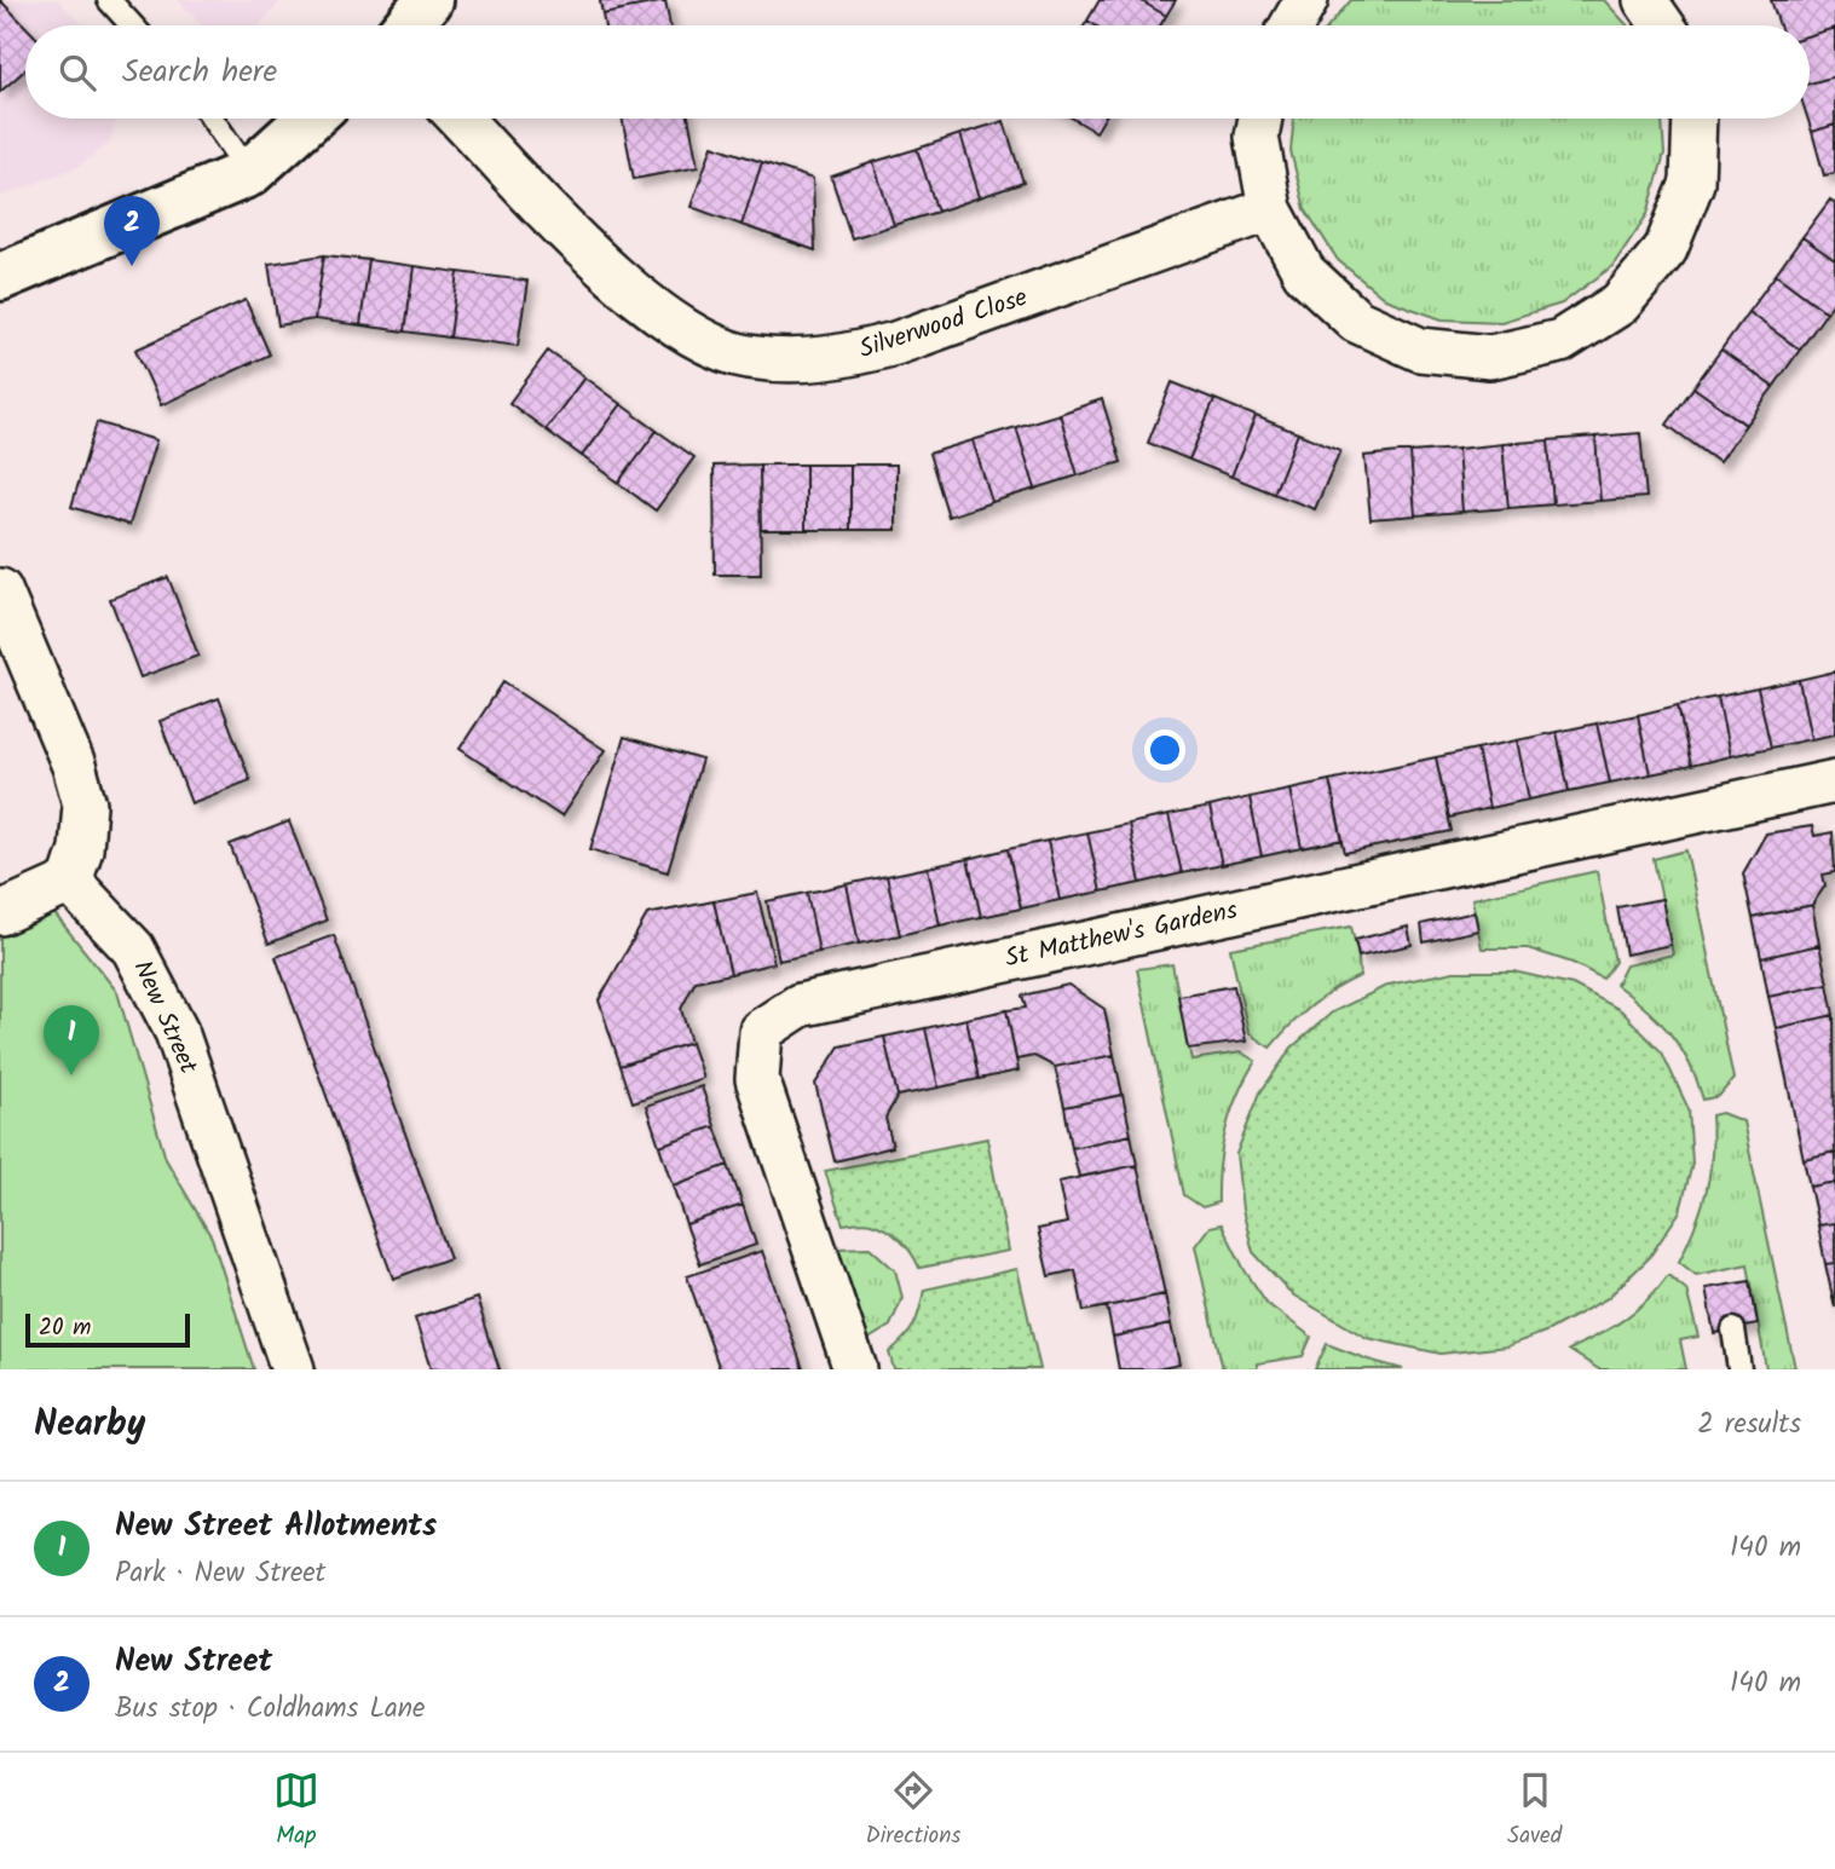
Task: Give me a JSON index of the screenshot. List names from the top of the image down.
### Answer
{
  "streets": {
    "street": ["Silverwood Close", "St Matthew's Gardens", "New Street"]
  },
  "scale_bar": "20 m",
  "page": {
    "search": "Search here",
    "pins": ["2", "1"],
    "scale": "20 m",
    "heading": ["Nearby", "2 results"],
    "list": [
      {
        "mark": "1",
        "name": "New Street Allotments",
        "note": "Park · New Street",
        "value": "140 m"
      },
      {
        "mark": "2",
        "name": "New Street",
        "note": "Bus stop · Coldhams Lane",
        "value": "140 m"
      }
    ],
    "nav": ["Map", "Directions", "Saved"]
  }
}
